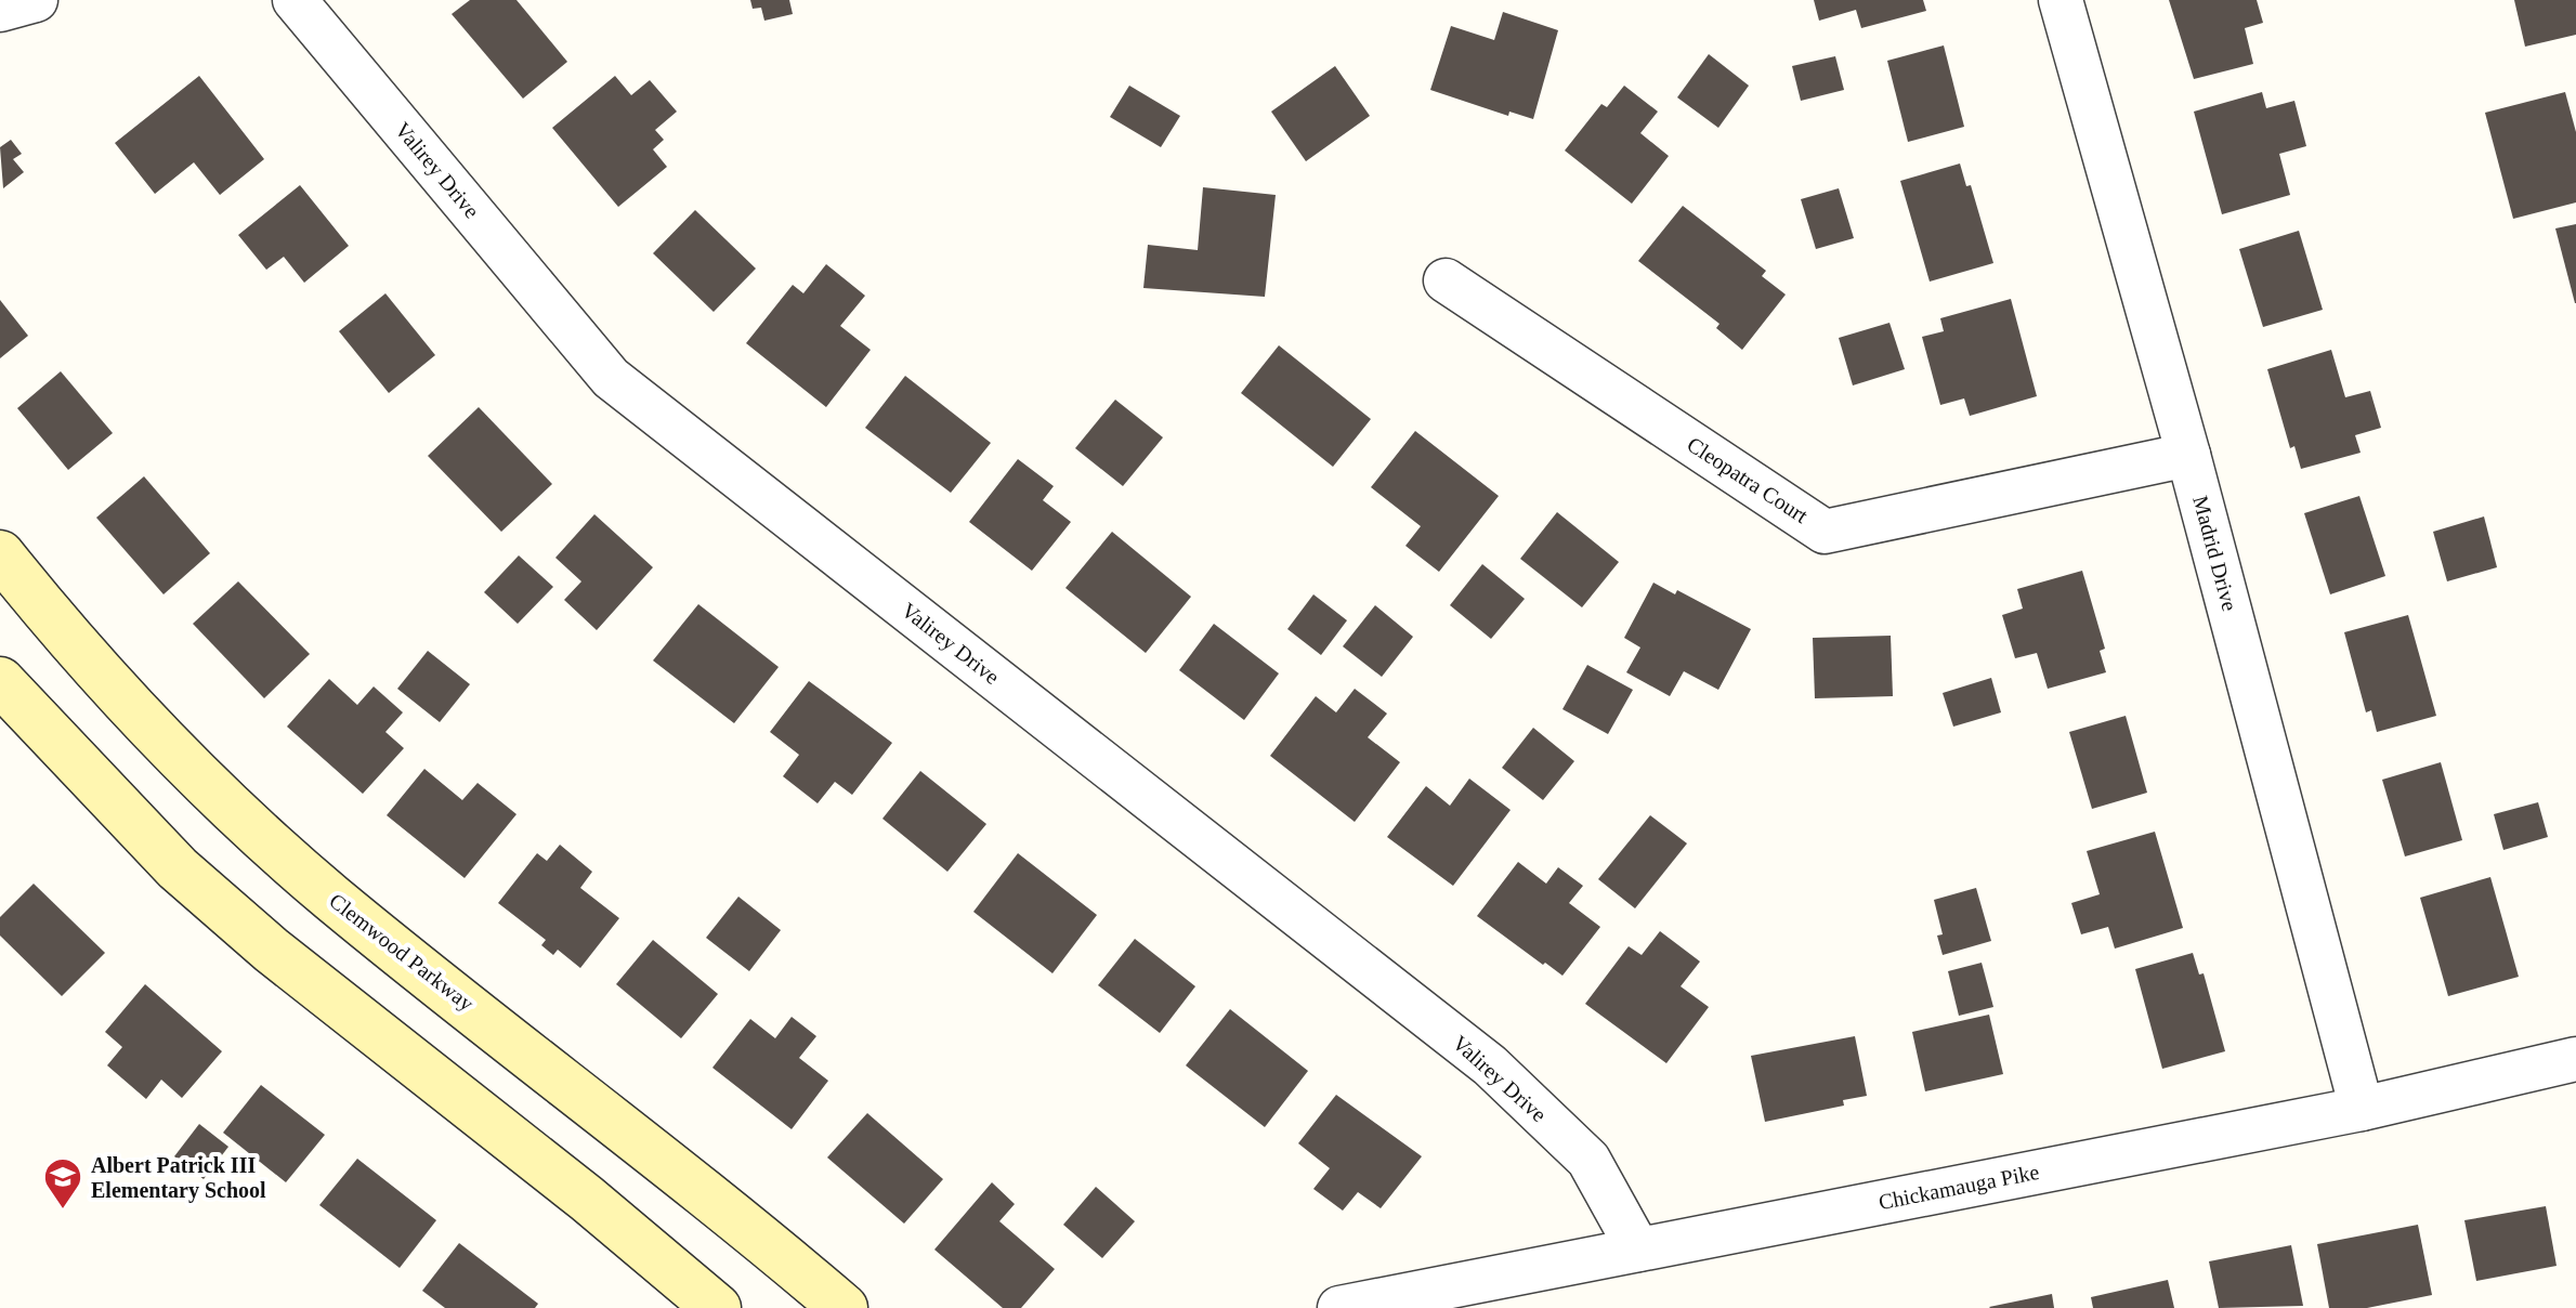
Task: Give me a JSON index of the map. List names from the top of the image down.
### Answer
{
  "streets": {
    "street": [
      "Valirey Drive",
      "Cleopatra Court",
      "Madrid Drive",
      "Clemwood Parkway",
      "Chickamauga Pike"
    ]
  },
  "crossings": [
    ["Valirey Drive", "Chickamauga Pike"],
    ["Cleopatra Court", "Madrid Drive"],
    ["Madrid Drive", "Chickamauga Pike"]
  ],
  "places": {
    "school or university": ["Albert Patrick III Elementary School"]
  }
}
